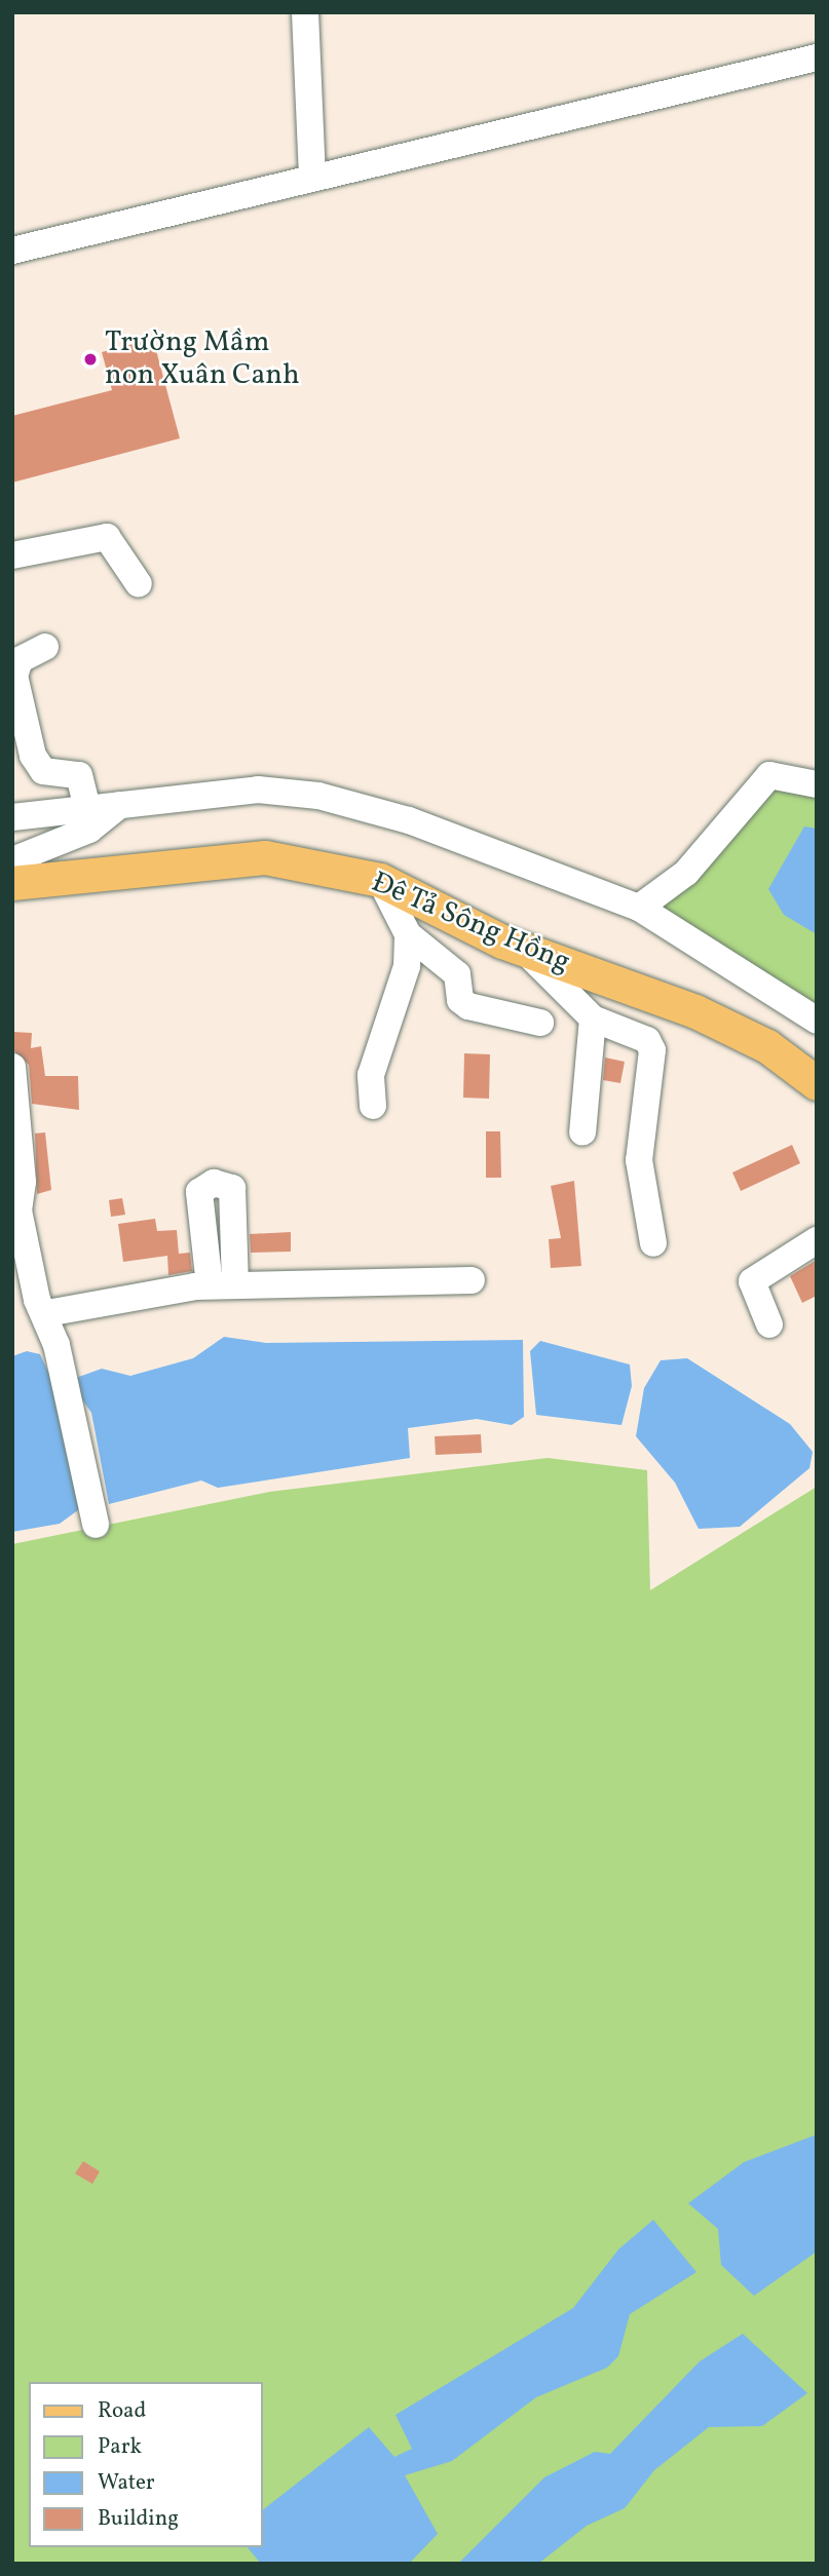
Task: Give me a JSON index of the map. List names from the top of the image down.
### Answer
{
  "streets": {
    "main road": ["Đê Tả Sông Hồng"]
  },
  "places": ["Trường Mầm non Xuân Canh"],
  "legend": [
    "Road",
    "Park",
    "Water",
    "Building"
  ]
}
